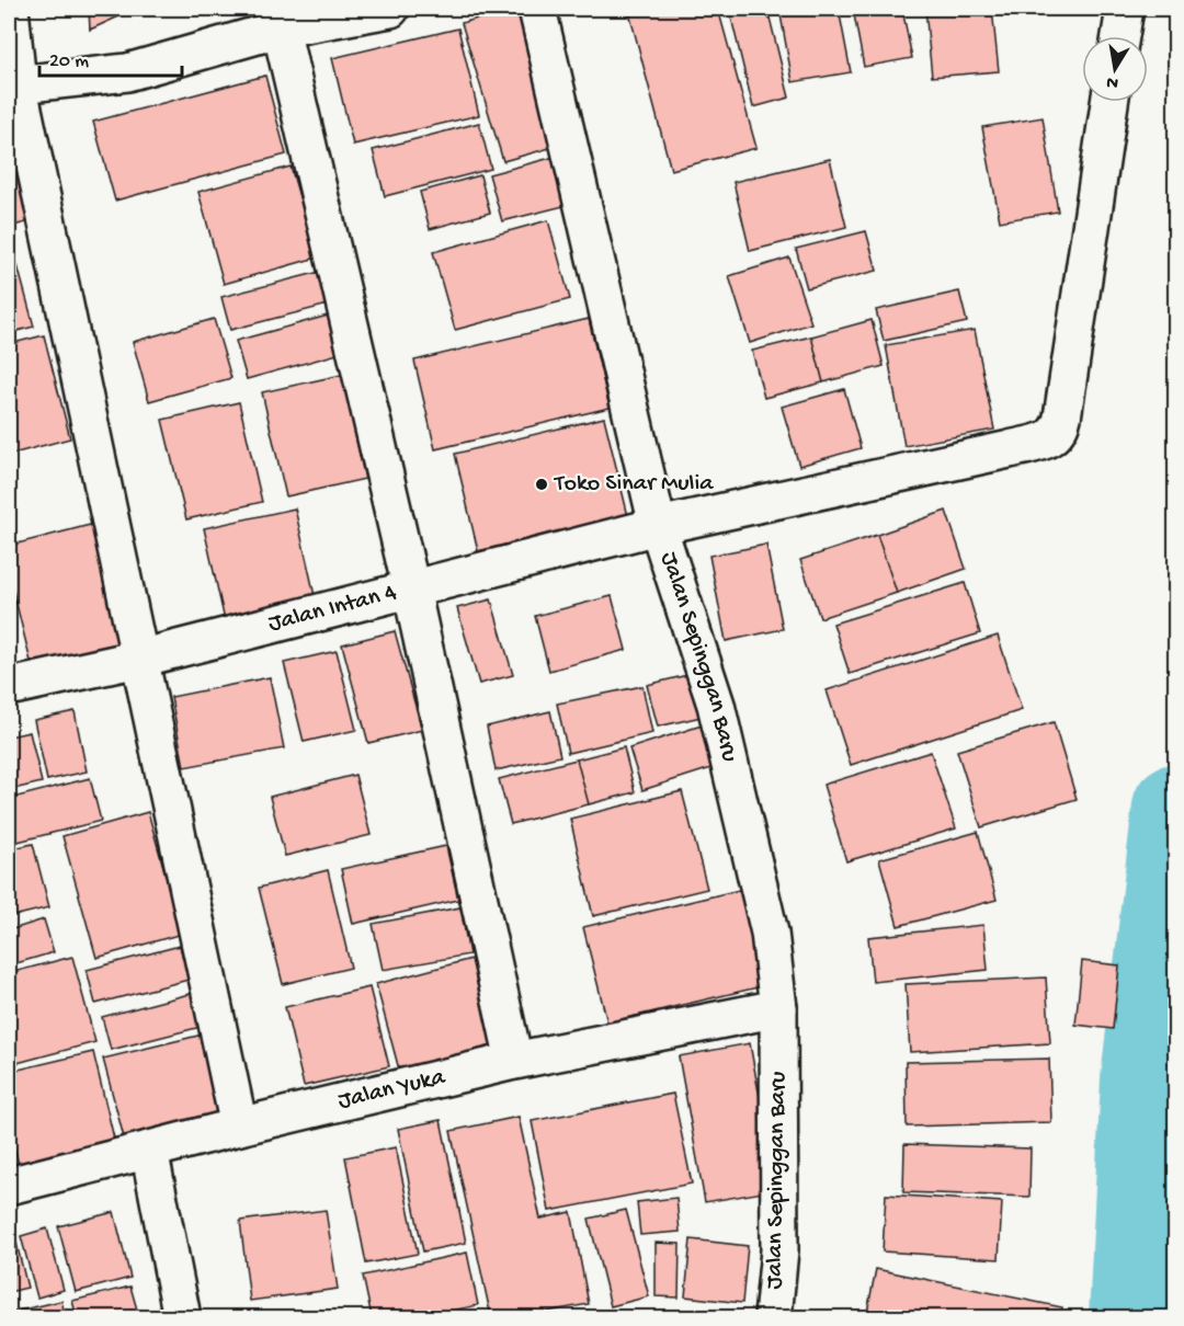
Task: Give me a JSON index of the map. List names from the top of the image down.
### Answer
{
  "streets": {
    "street": ["Jalan Intan 4", "Jalan Sepinggan Baru", "Jalan Yuka"]
  },
  "crossings": [
    ["Jalan Intan 4", "Jalan Sepinggan Baru"],
    ["Jalan Sepinggan Baru", "Jalan Yuka"]
  ],
  "places": ["Toko Sinar Mulia"],
  "scale_bar": "20 m",
  "north": "bottom"
}
